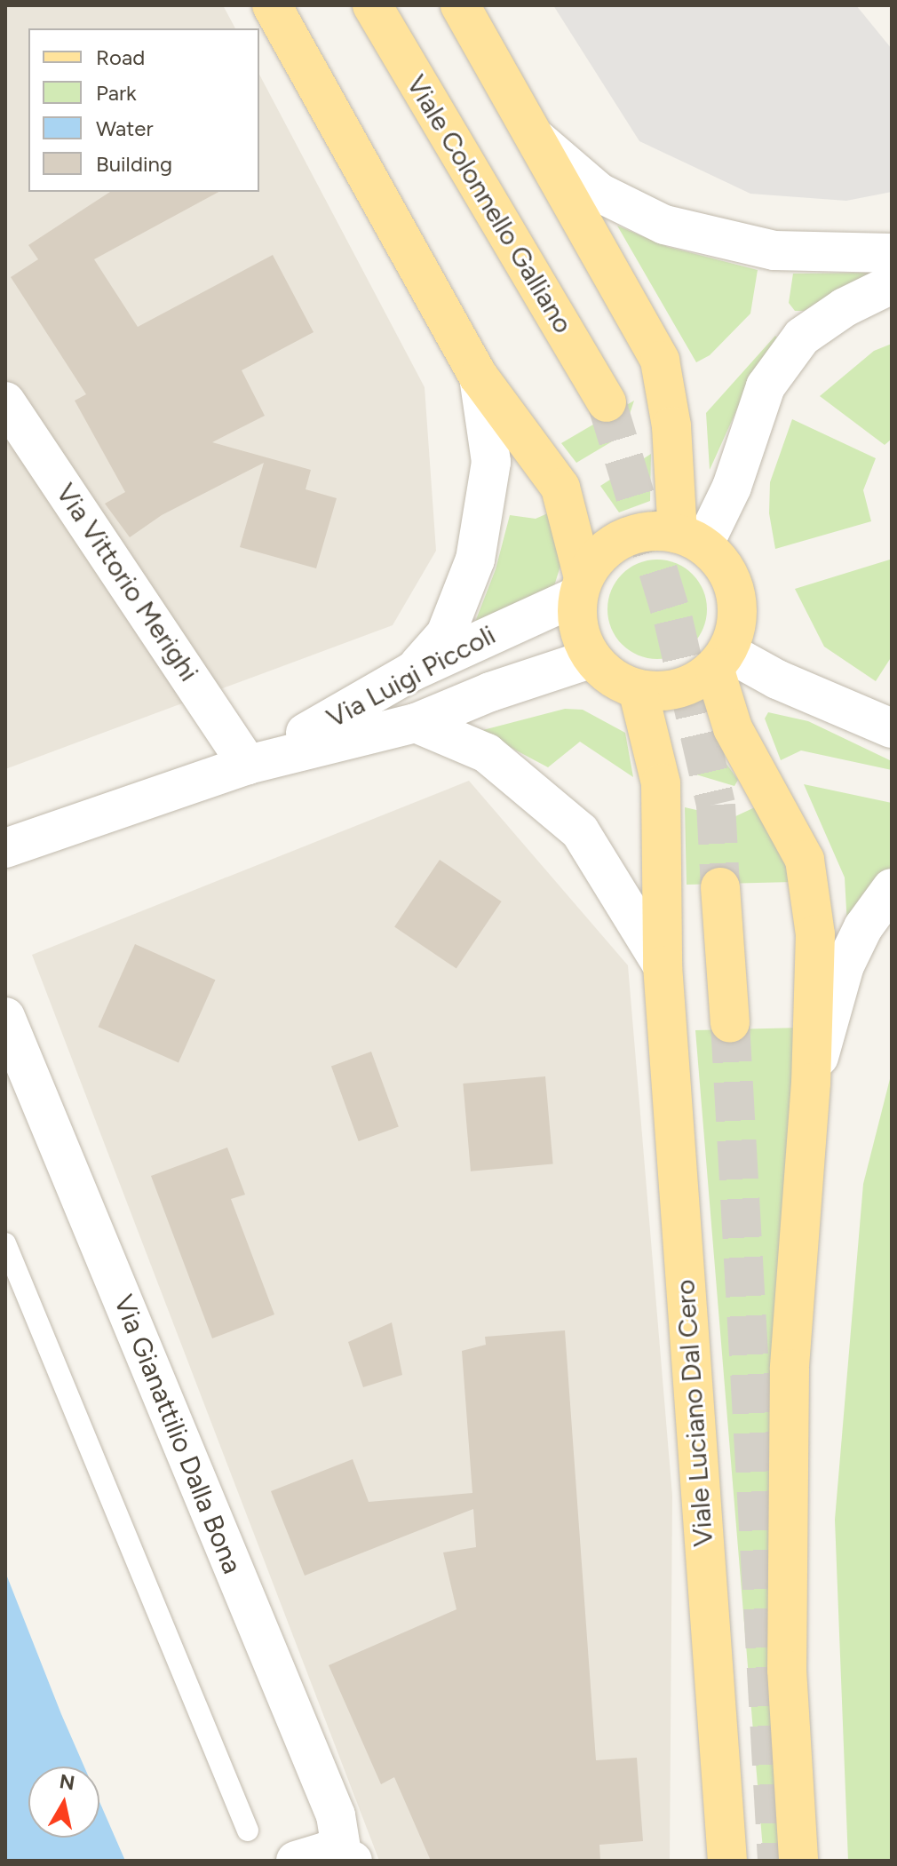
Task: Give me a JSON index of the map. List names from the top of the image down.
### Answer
{
  "streets": {
    "main road": ["Viale Colonnello Galliano", "Viale Luciano Dal Cero"],
    "street": ["Via Vittorio Merighi", "Via Luigi Piccoli", "Via Gianattilio Dalla Bona"]
  },
  "crossings": [
    ["Via Vittorio Merighi", "Via Luigi Piccoli"],
    ["Via Luigi Piccoli", "Viale Luciano Dal Cero"]
  ],
  "legend": [
    "Road",
    "Park",
    "Water",
    "Building"
  ],
  "north": "top"
}
